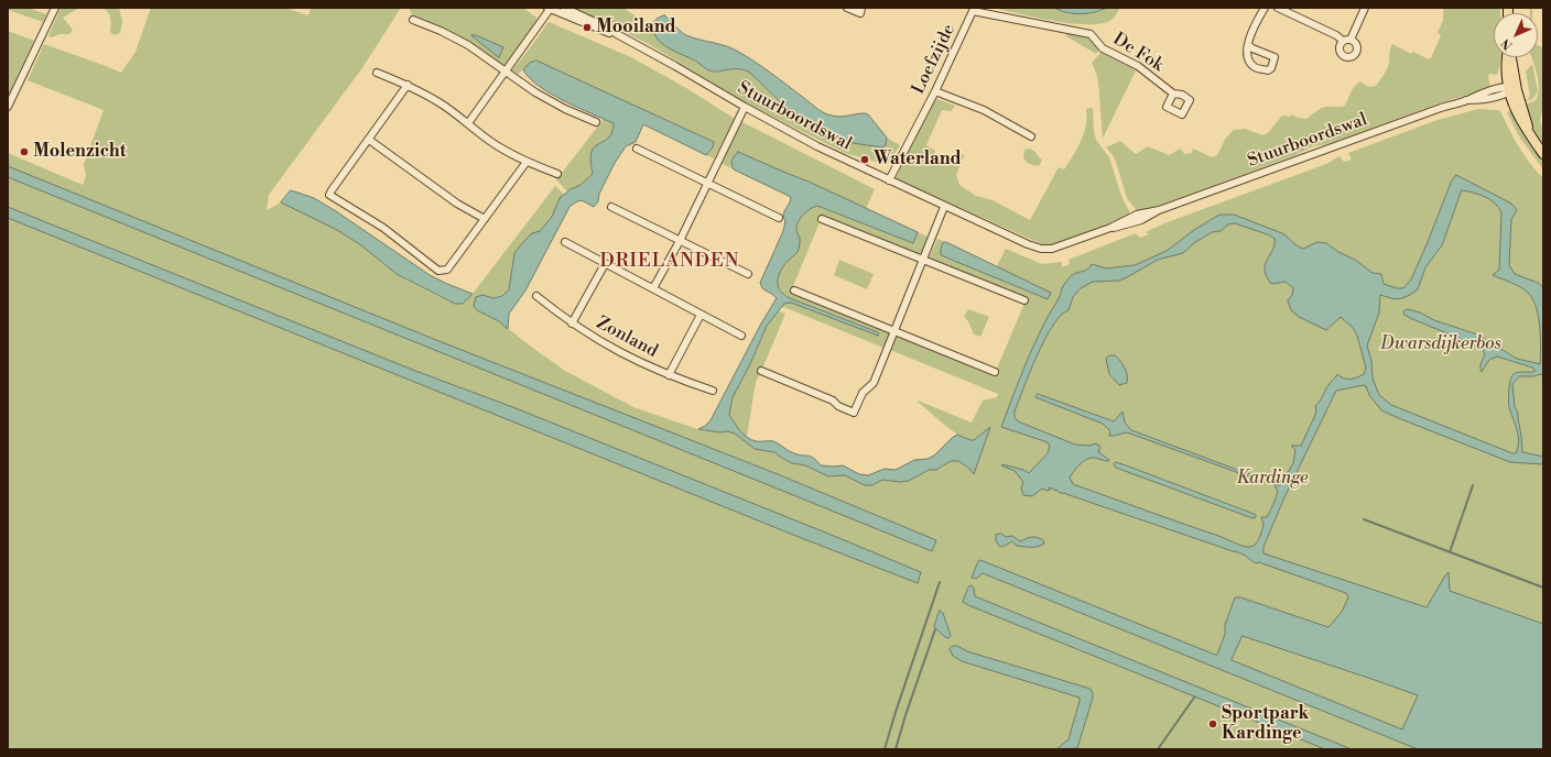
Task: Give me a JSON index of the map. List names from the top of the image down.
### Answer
{
  "streets": {
    "street": [
      "De Fok",
      "Loefzijde",
      "Stuurboordswal",
      "Zonland"
    ]
  },
  "crossings": [
    ["De Fok", "Loefzijde"],
    ["Loefzijde", "Stuurboordswal"]
  ],
  "districts": ["DRIELANDEN"],
  "parks": ["Dwarsdijkerbos", "Kardinge"],
  "places": [
    "Mooiland",
    "Molenzicht",
    "Waterland",
    "Sportpark Kardinge"
  ],
  "north": "bottom left"
}
